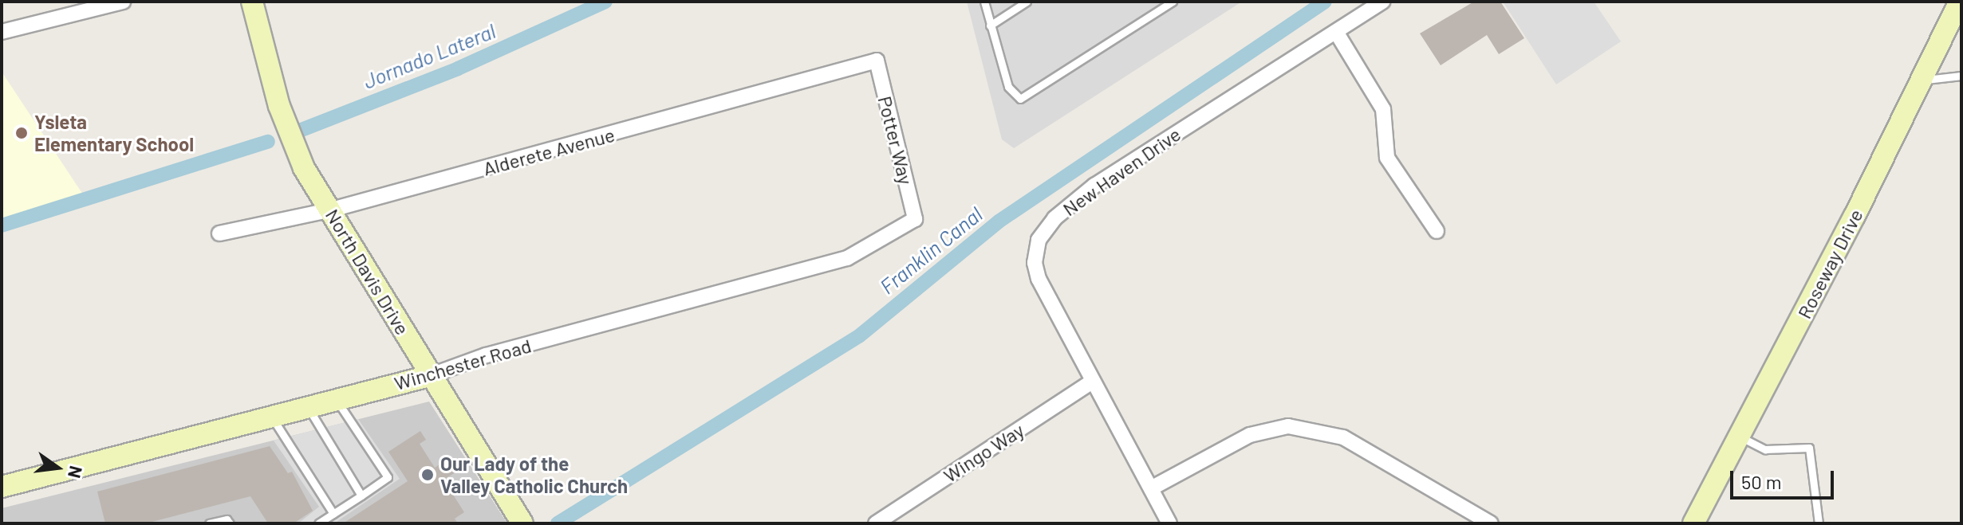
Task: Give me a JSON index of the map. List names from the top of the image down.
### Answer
{
  "streets": {
    "street": [
      "Potter Way",
      "Alderete Avenue",
      "New Haven Drive",
      "Roseway Drive",
      "North Davis Drive",
      "Winchester Road",
      "Wingo Way"
    ]
  },
  "crossings": [
    ["Potter Way", "Alderete Avenue"],
    ["Potter Way", "Winchester Road"],
    ["Alderete Avenue", "North Davis Drive"],
    ["New Haven Drive", "Wingo Way"],
    ["North Davis Drive", "Winchester Road"]
  ],
  "water": ["Jornado Lateral", "Franklin Canal"],
  "places": ["Ysleta Elementary School", "Our Lady of the Valley Catholic Church"],
  "scale_bar": "50 m",
  "north": "right"
}
